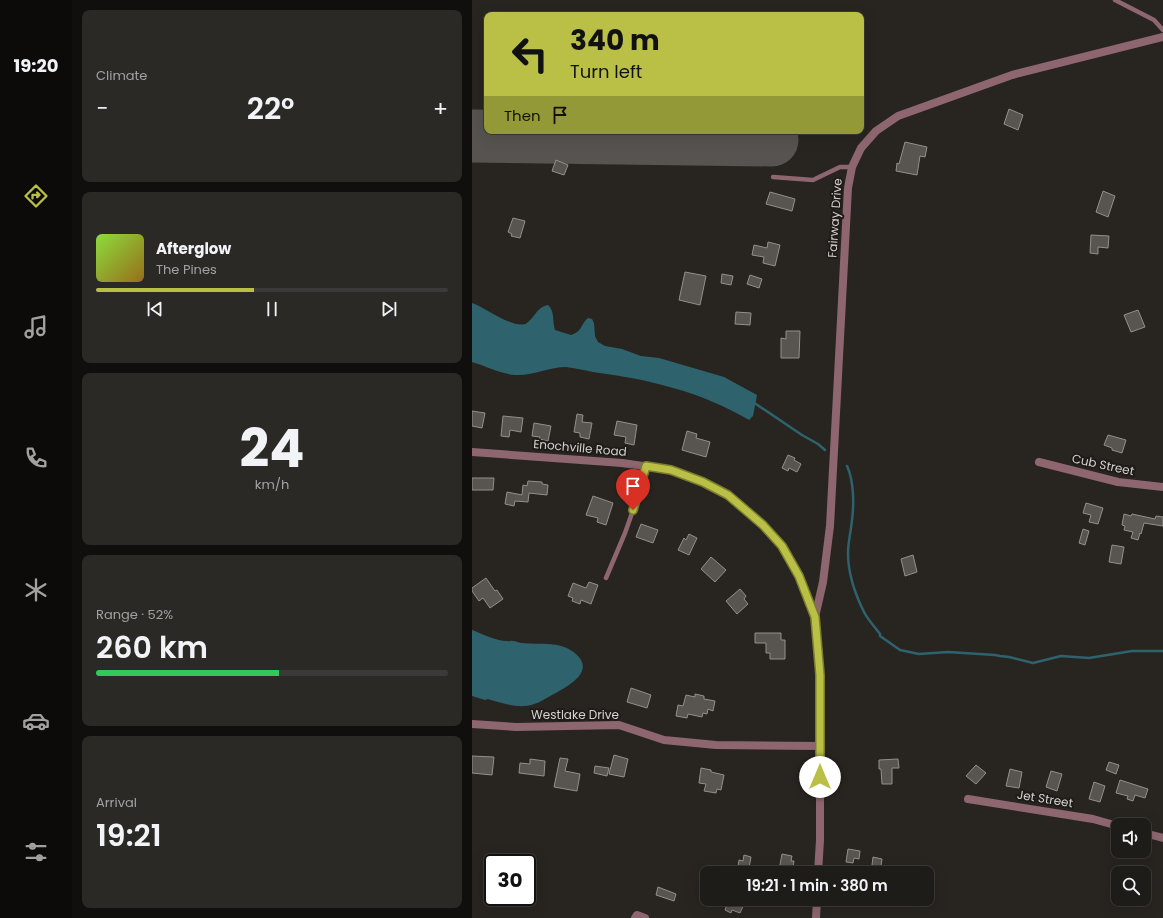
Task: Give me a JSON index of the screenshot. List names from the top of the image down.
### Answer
{
  "streets": {
    "street": [
      "Fairway Drive",
      "Enochville Road",
      "Cub Street",
      "Westlake Drive",
      "Jet Street"
    ]
  },
  "crossings": [
    ["Fairway Drive", "Enochville Road"],
    ["Enochville Road", "Westlake Drive"]
  ],
  "page": {
    "tabs": "19:20",
    "tile": [
      "Climate",
      ["24", "km/h"],
      ["Range · 52%", "260 km"],
      ["Arrival", "19:21"]
    ],
    "turn": ["340 m", "Turn left"],
    "heat": ["−", "22°", "+"],
    "then": "Then",
    "song": ["Afterglow", "The Pines"],
    "limit": "30",
    "trip": "19:21 · 1 min · 380 m"
  }
}
